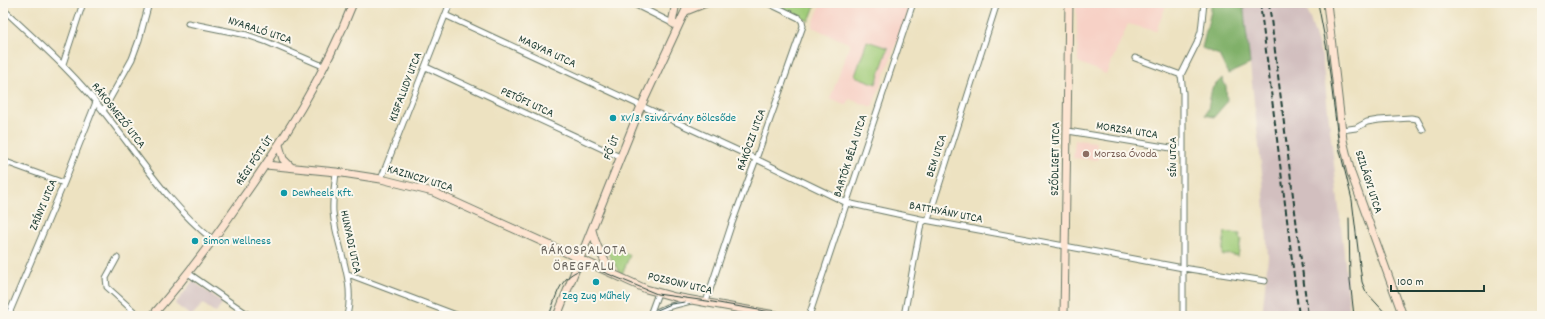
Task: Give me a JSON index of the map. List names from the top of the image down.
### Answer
{
  "streets": {
    "street": [
      "NYARALÓ UTCA",
      "MAGYAR UTCA",
      "KISFALUDY UTCA",
      "PETŐFI UTCA",
      "RÁKOSMEZŐ UTCA",
      "MORZSA UTCA",
      "RÁKÓCZI UTCA",
      "FŐ ÚT",
      "BARTÓK BÉLA UTCA",
      "BEM UTCA",
      "SÍN UTCA",
      "SZŐDLIGET UTCA",
      "RÉGI FÓTI ÚT",
      "KAZINCZY UTCA",
      "SZILÁGYI UTCA",
      "ZRÍNYI UTCA",
      "BATTHYÁNY UTCA",
      "HUNYADI UTCA",
      "POZSONY UTCA"
    ]
  },
  "crossings": [
    ["NYARALÓ UTCA", "RÉGI FÓTI ÚT"],
    ["MAGYAR UTCA", "KISFALUDY UTCA"],
    ["MAGYAR UTCA", "FŐ ÚT"],
    ["MAGYAR UTCA", "BATTHYÁNY UTCA"],
    ["KISFALUDY UTCA", "PETŐFI UTCA"],
    ["KISFALUDY UTCA", "KAZINCZY UTCA"],
    ["PETŐFI UTCA", "FŐ ÚT"],
    ["RÁKOSMEZŐ UTCA", "RÉGI FÓTI ÚT"],
    ["RÁKOSMEZŐ UTCA", "ZRÍNYI UTCA"],
    ["MORZSA UTCA", "SÍN UTCA"],
    ["MORZSA UTCA", "SZŐDLIGET UTCA"],
    ["RÁKÓCZI UTCA", "BATTHYÁNY UTCA"],
    ["RÁKÓCZI UTCA", "POZSONY UTCA"],
    ["FŐ ÚT", "KAZINCZY UTCA"],
    ["FŐ ÚT", "BATTHYÁNY UTCA"],
    ["FŐ ÚT", "POZSONY UTCA"],
    ["BARTÓK BÉLA UTCA", "BATTHYÁNY UTCA"],
    ["BEM UTCA", "BATTHYÁNY UTCA"],
    ["SÍN UTCA", "BATTHYÁNY UTCA"],
    ["SZŐDLIGET UTCA", "BATTHYÁNY UTCA"],
    ["RÉGI FÓTI ÚT", "KAZINCZY UTCA"],
    ["KAZINCZY UTCA", "HUNYADI UTCA"],
    ["KAZINCZY UTCA", "POZSONY UTCA"]
  ],
  "districts": ["RÁKOSPALOTA ÖREGFALU"],
  "places": [
    "XV/3. Szivárvány Bölcsőde",
    "Morzsa Óvoda",
    "DeWheels Kft.",
    "Simon Wellness",
    "Zeg Zug Műhely"
  ],
  "scale_bar": "100 m"
}
